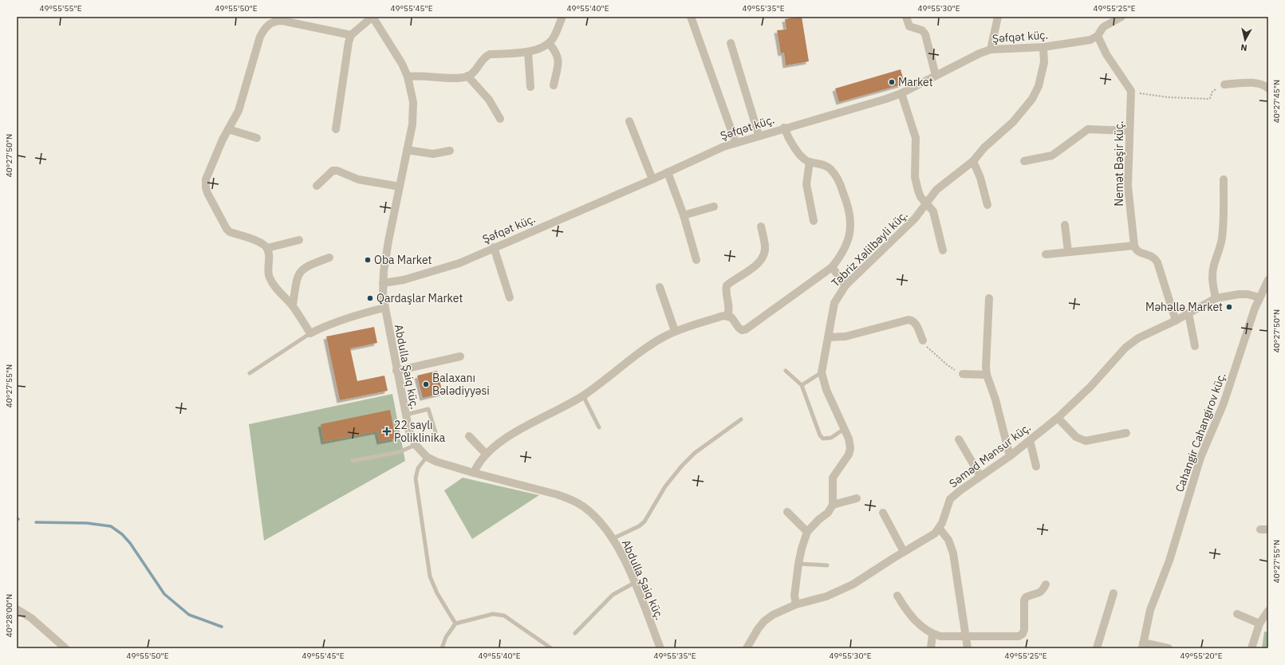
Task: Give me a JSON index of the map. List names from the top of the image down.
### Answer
{
  "streets": {
    "street": [
      "Şəfqət küç.",
      "Nemət Bəşir küç.",
      "Təbriz Xəlilbəyli küç.",
      "Abdulla Şaiq küç.",
      "Cahangir Cahangirov küç.",
      "Səməd Mənsur küç."
    ]
  },
  "crossings": [
    ["Şəfqət küç.", "Təbriz Xəlilbəyli küç."],
    ["Şəfqət küç.", "Abdulla Şaiq küç."],
    ["Cahangir Cahangirov küç.", "Səməd Mənsur küç."]
  ],
  "places": {
    "other": [
      "Market",
      "Oba Market",
      "Qardaşlar Market",
      "Məhəllə Market",
      "Balaxanı Bələdiyyəsi"
    ],
    "health": ["22 saylı Poliklinika"]
  },
  "north": "bottom",
  "coordinates": [
    "49°55'55\"E",
    "49°55'50\"E",
    "49°55'45\"E",
    "49°55'40\"E",
    "49°55'35\"E",
    "49°55'30\"E",
    "49°55'25\"E",
    "40°27'45\"N",
    "40°27'50\"N",
    "40°27'55\"N",
    "40°28'00\"N",
    "49°55'20\"E"
  ]
}
